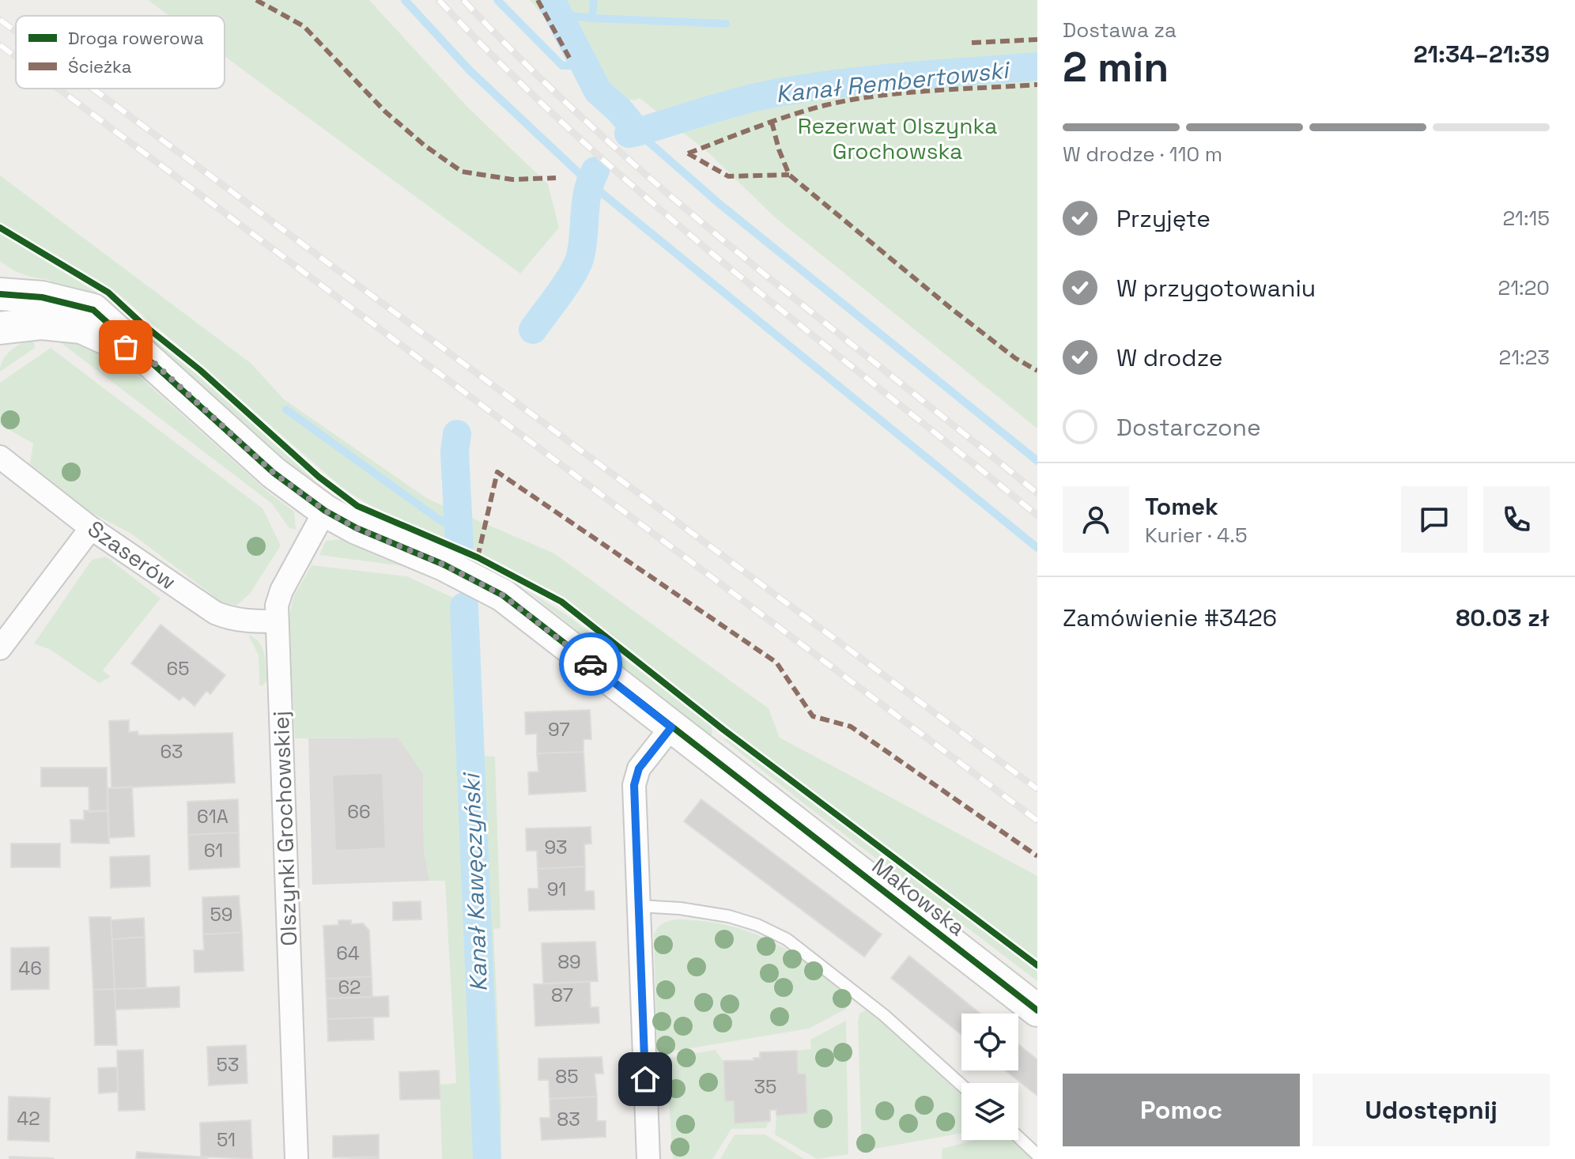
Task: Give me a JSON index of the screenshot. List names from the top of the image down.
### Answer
{
  "streets": {
    "street": ["Szaserów", "Olszynki Grochowskiej", "Makowska"]
  },
  "crossings": [
    ["Szaserów", "Olszynki Grochowskiej"],
    ["Olszynki Grochowskiej", "Makowska"]
  ],
  "water": ["Kanał Rembertowski", "Kanał Kawęczyński"],
  "parks": ["Rezerwat Olszynka Grochowska"],
  "house_numbers": [
    "65",
    "97",
    "63",
    "66",
    "61A",
    "93",
    "61",
    "91",
    "59",
    "64",
    "89",
    "46",
    "62",
    "87",
    "53",
    "85",
    "35",
    "42",
    "83",
    "51"
  ],
  "legend": ["Droga rowerowa", "Ścieżka"],
  "page": {
    "heading": ["2 min", "Dostawa za", "21:34–21:39"],
    "panel": [
      "Tomek",
      "Kurier · 4.5",
      "Zamówienie #3426",
      "80.03 zł"
    ],
    "bar": "W drodze · 110 m",
    "list": [
      ["Przyjęte", "21:15"],
      ["W przygotowaniu", "21:20"],
      ["W drodze", "21:23"],
      "Dostarczone"
    ],
    "buttons": ["Pomoc", "Udostępnij"]
  }
}
